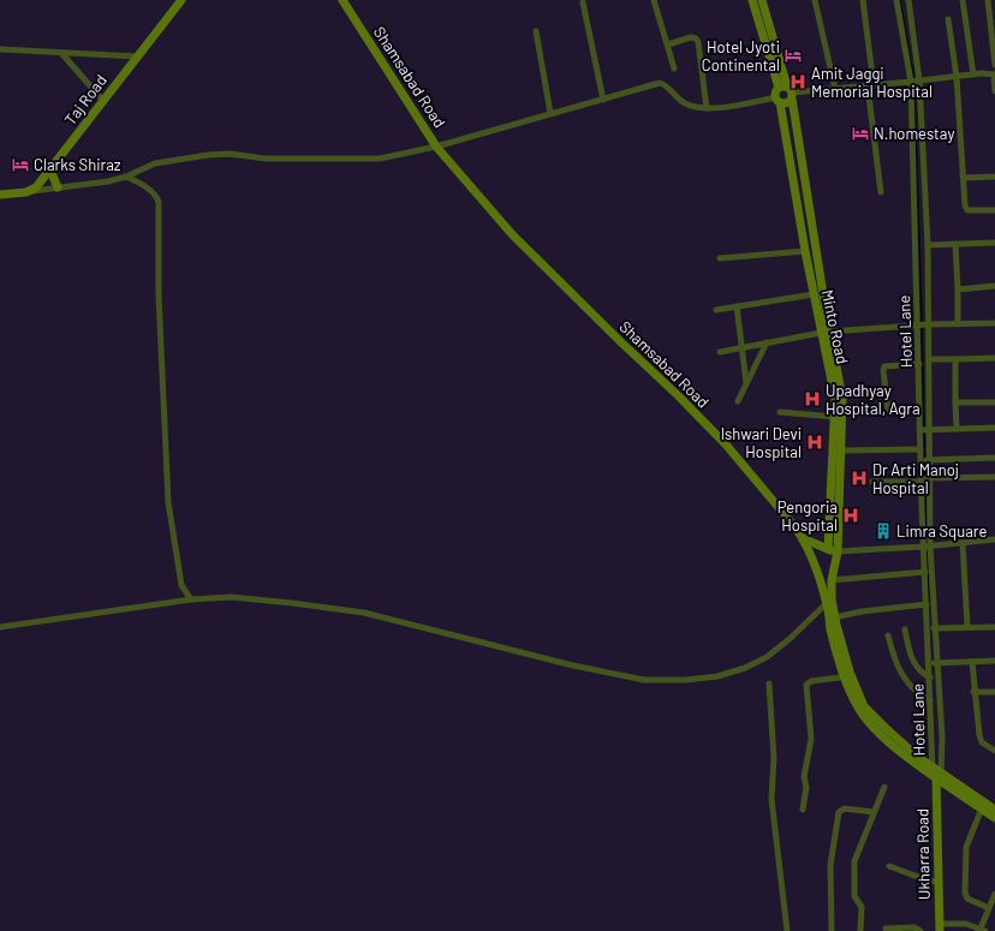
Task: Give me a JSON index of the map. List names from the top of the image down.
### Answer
{
  "streets": {
    "main road": [
      "Shamsabad Road",
      "Taj Road",
      "Minto Road",
      "Ukharra Road"
    ],
    "street": ["Hotel Lane"]
  },
  "crossings": [
    ["Shamsabad Road", "Minto Road"],
    ["Shamsabad Road", "Hotel Lane"],
    ["Shamsabad Road", "Ukharra Road"]
  ],
  "places": {
    "hotel": ["Hotel Jyoti Continental", "N.homestay", "Clarks Shiraz"],
    "hospital": [
      "Amit Jaggi Memorial Hospital",
      "Upadhyay Hospital, Agra",
      "Ishwari Devi Hospital",
      "Dr Arti Manoj Hospital",
      "Pengoria Hospital"
    ],
    "building": ["Limra Square"]
  }
}
